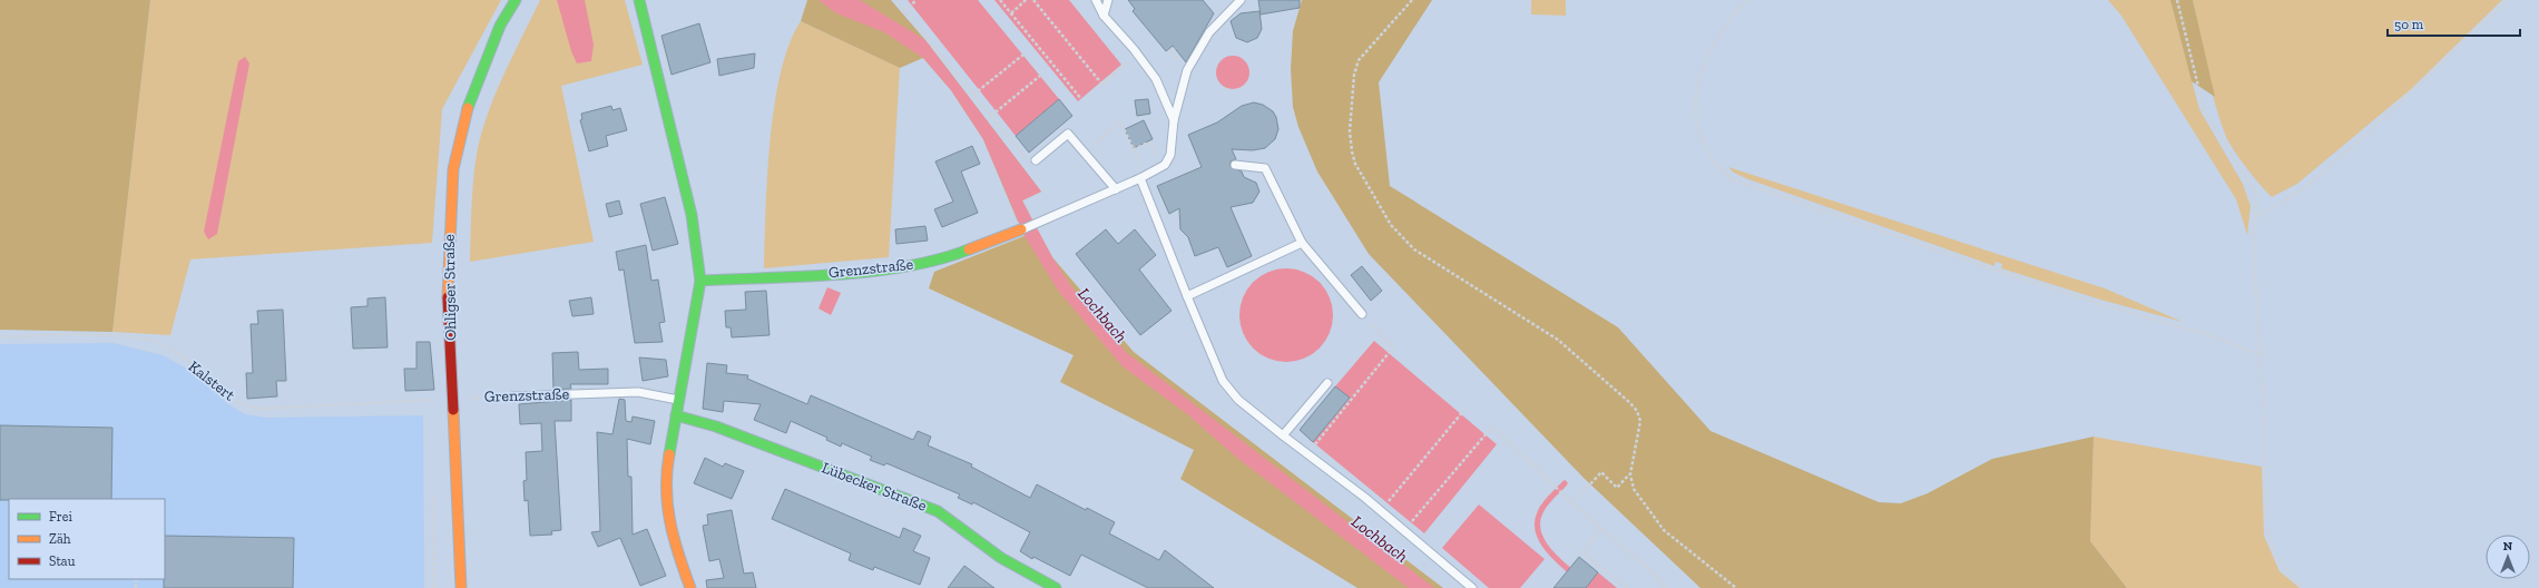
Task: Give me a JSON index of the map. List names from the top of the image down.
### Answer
{
  "streets": {
    "street": ["Grenzstraße", "Ohligser Straße", "Lübecker Straße"],
    "path": ["Kalstert"]
  },
  "crossings": [
    ["Ohligser Straße", "Kalstert"]
  ],
  "water": ["Lochbach"],
  "legend": ["Frei", "Zäh", "Stau"],
  "scale_bar": "50 m",
  "north": "top"
}
